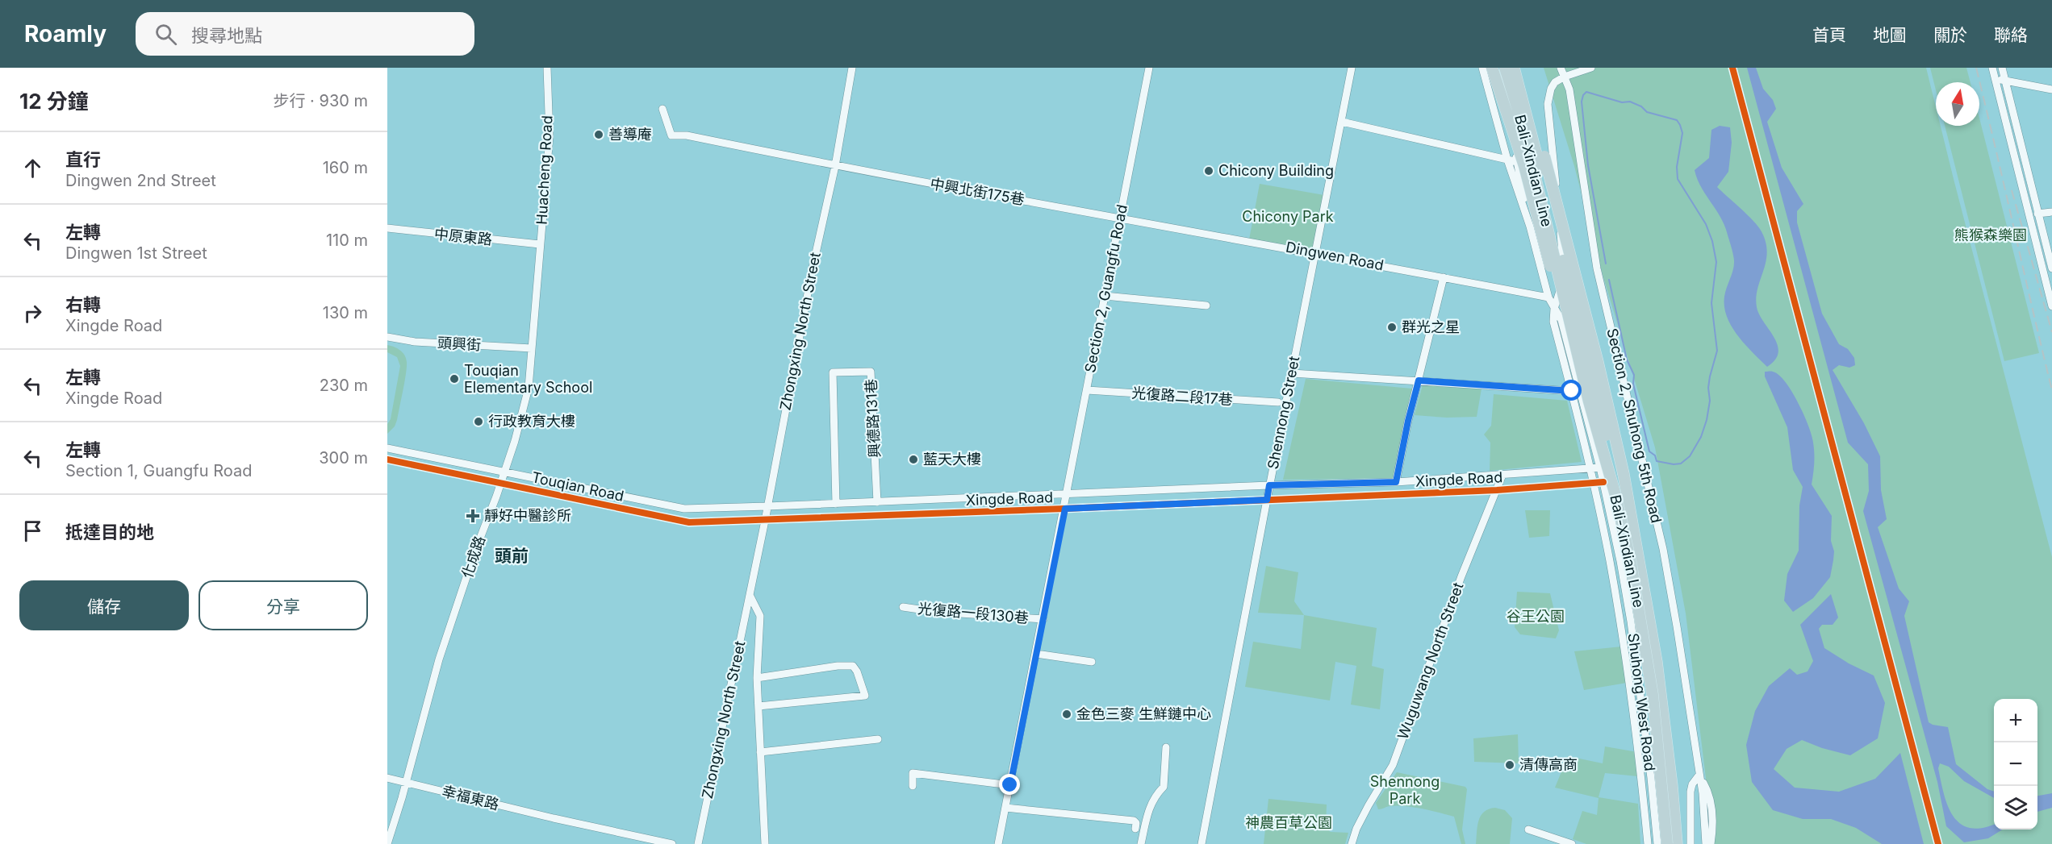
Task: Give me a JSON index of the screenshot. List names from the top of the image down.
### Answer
{
  "streets": {
    "highway": ["Bali-Xindian Line"],
    "street": [
      "Huacheng Road",
      "中興北街175巷",
      "中原東路",
      "Dingwen Road",
      "Section 2, Guangfu Road",
      "Zhongxing North Street",
      "頭興街",
      "光復路二段17巷",
      "Shennong Street",
      "興德路131巷",
      "Section 2, Shuhong 5th Road",
      "Xingde Road",
      "Touqian Road",
      "化成路",
      "光復路一段130巷",
      "Wuguwang North Street",
      "Shuhong West Road",
      "幸福東路"
    ]
  },
  "crossings": [
    ["Huacheng Road", "中原東路"],
    ["Huacheng Road", "化成路"],
    ["中興北街175巷", "Dingwen Road"],
    ["中興北街175巷", "Section 2, Guangfu Road"],
    ["中興北街175巷", "Zhongxing North Street"],
    ["中原東路", "化成路"],
    ["Dingwen Road", "Section 2, Guangfu Road"],
    ["Dingwen Road", "Shennong Street"],
    ["Dingwen Road", "Shuhong West Road"],
    ["Section 2, Guangfu Road", "光復路二段17巷"],
    ["Section 2, Guangfu Road", "Xingde Road"],
    ["Section 2, Guangfu Road", "光復路一段130巷"],
    ["Zhongxing North Street", "Xingde Road"],
    ["Zhongxing North Street", "Touqian Road"],
    ["頭興街", "化成路"],
    ["Shennong Street", "Xingde Road"],
    ["興德路131巷", "Xingde Road"],
    ["Xingde Road", "Touqian Road"],
    ["Xingde Road", "Wuguwang North Street"],
    ["Xingde Road", "Shuhong West Road"],
    ["Touqian Road", "化成路"],
    ["化成路", "幸福東路"]
  ],
  "districts": ["頭前"],
  "parks": [
    "Chicony Park",
    "熊猴森樂園",
    "谷王公園",
    "Shennong Park",
    "神農百草公園"
  ],
  "places": {
    "other": [
      "善導庵",
      "Chicony Building",
      "群光之星",
      "Touqian Elementary School",
      "行政教育大樓",
      "藍天大樓",
      "金色三麥 生鮮鏈中心",
      "清傳高商"
    ],
    "health": ["靜好中醫診所"]
  },
  "north": "top",
  "page": {
    "header": "Roamly",
    "search": "搜尋地點",
    "nav": [
      "首頁",
      "地圖",
      "關於",
      "聯絡"
    ],
    "heading": ["12 分鐘", "步行 · 930 m"],
    "list": [
      ["直行", "Dingwen 2nd Street", "160 m"],
      ["左轉", "Dingwen 1st Street", "110 m"],
      ["右轉", "Xingde Road", "130 m"],
      ["左轉", "Xingde Road", "230 m"],
      ["左轉", "Section 1, Guangfu Road", "300 m"],
      "抵達目的地"
    ],
    "buttons": ["儲存", "分享"],
    "map_buttons": ["+", "−"]
  }
}
